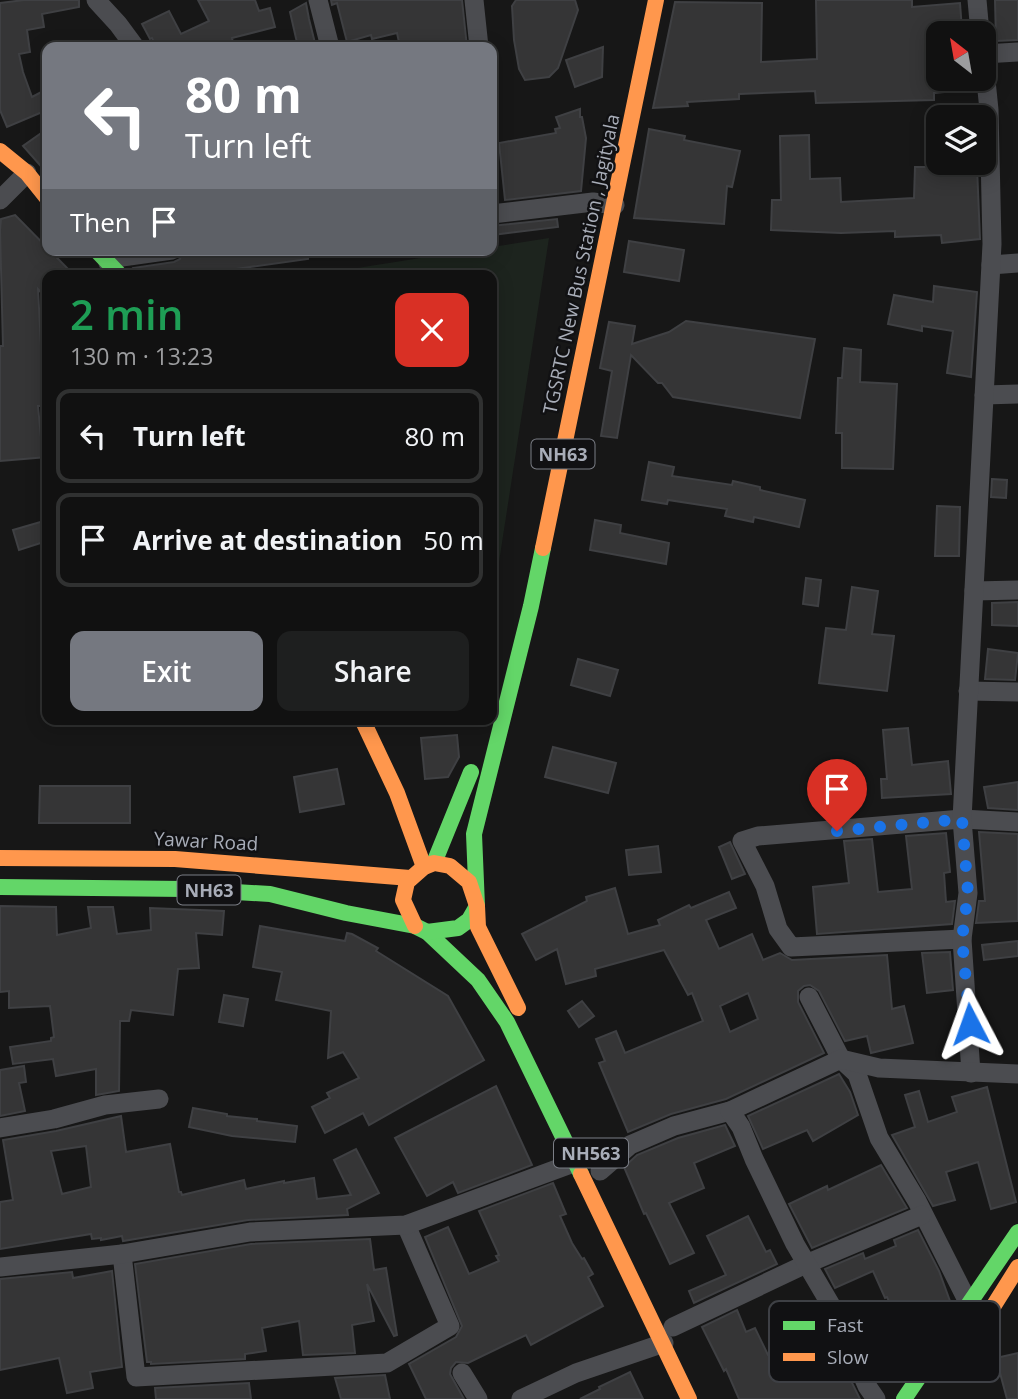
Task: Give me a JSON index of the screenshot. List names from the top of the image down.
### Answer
{
  "streets": {
    "main road": [
      "TGSRTC New Bus Station , Jagityala",
      "NH63",
      "Yawar Road",
      "NH563"
    ]
  },
  "crossings": [
    ["TGSRTC New Bus Station , Jagityala", "NH63"],
    ["TGSRTC New Bus Station , Jagityala", "Yawar Road"],
    ["TGSRTC New Bus Station , Jagityala", "NH563"],
    ["NH63", "Yawar Road"],
    ["NH63", "NH563"],
    ["Yawar Road", "NH563"]
  ],
  "legend": ["Fast", "Slow"],
  "north": "top left",
  "page": {
    "turn": ["80 m", "Turn left"],
    "then": "Then",
    "heading": ["2 min", "130 m · 13:23"],
    "list": [
      {
        "name": "Turn left",
        "value": "80 m"
      },
      {
        "name": "Arrive at destination",
        "value": "50 m"
      }
    ],
    "buttons": ["Exit", "Share"]
  }
}
